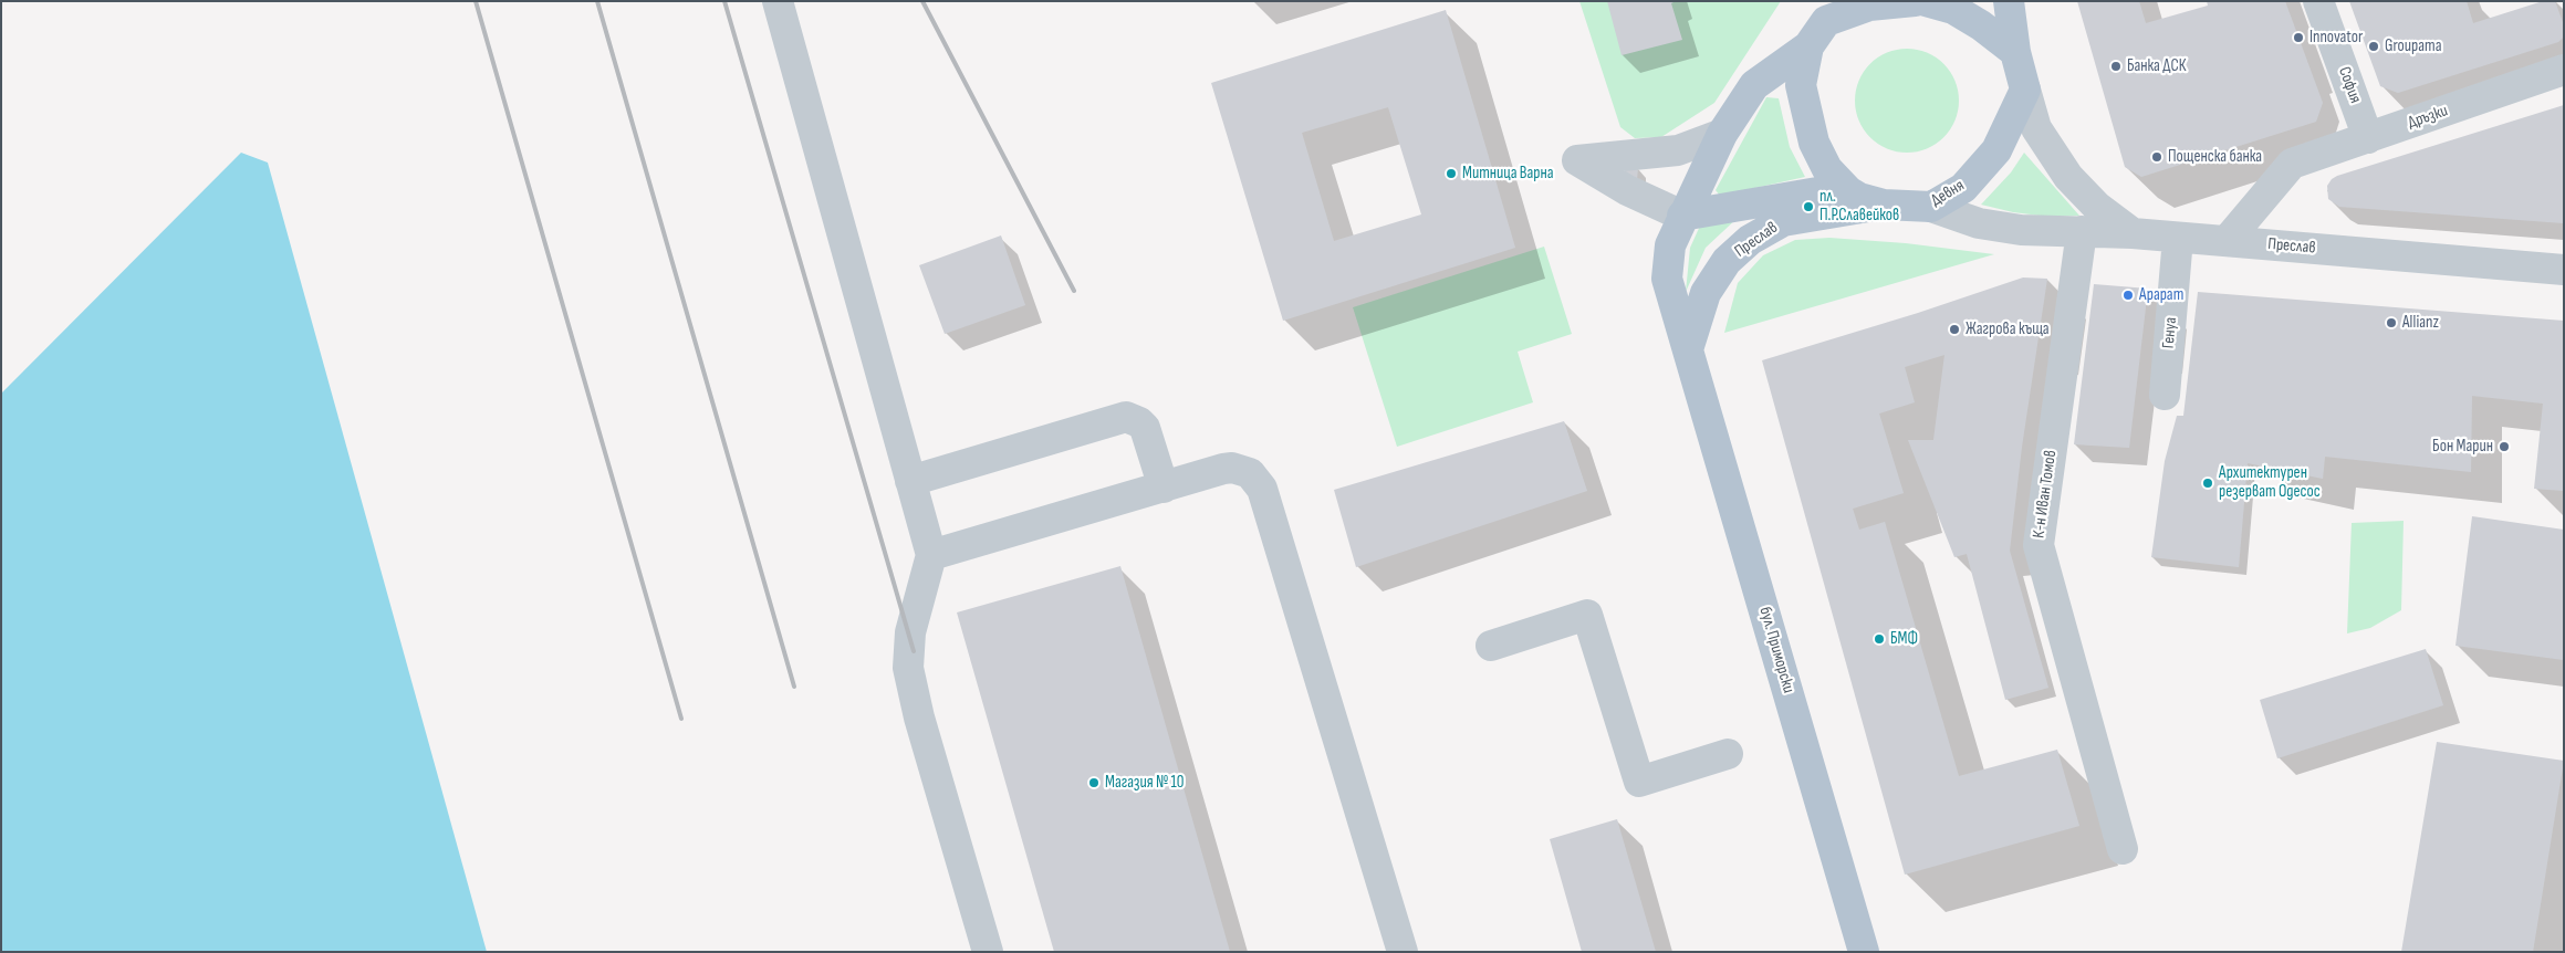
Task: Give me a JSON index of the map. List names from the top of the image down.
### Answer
{
  "streets": {
    "main road": ["Девня", "Преслав", "бул. Приморски"],
    "street": [
      "София",
      "Дръзки",
      "Генуа",
      "К-н Иван Томов"
    ]
  },
  "crossings": [
    ["София", "Дръзки"],
    ["Дръзки", "Преслав"],
    ["Девня", "Преслав"],
    ["Девня", "бул. Приморски"],
    ["Преслав", "Генуа"],
    ["Преслав", "К-н Иван Томов"],
    ["Преслав", "бул. Приморски"]
  ],
  "places": [
    "Innovator",
    "Groupama",
    "Банка ДСК",
    "Пощенска банка",
    "Митница Варна",
    "пл. П.Р.Славeйков",
    "Арарат",
    "Allianz",
    "Жагрова къща",
    "Бон Марин",
    "Архитектурен резерват Одесос",
    "БМФ",
    "Магазия № 10"
  ]
}
